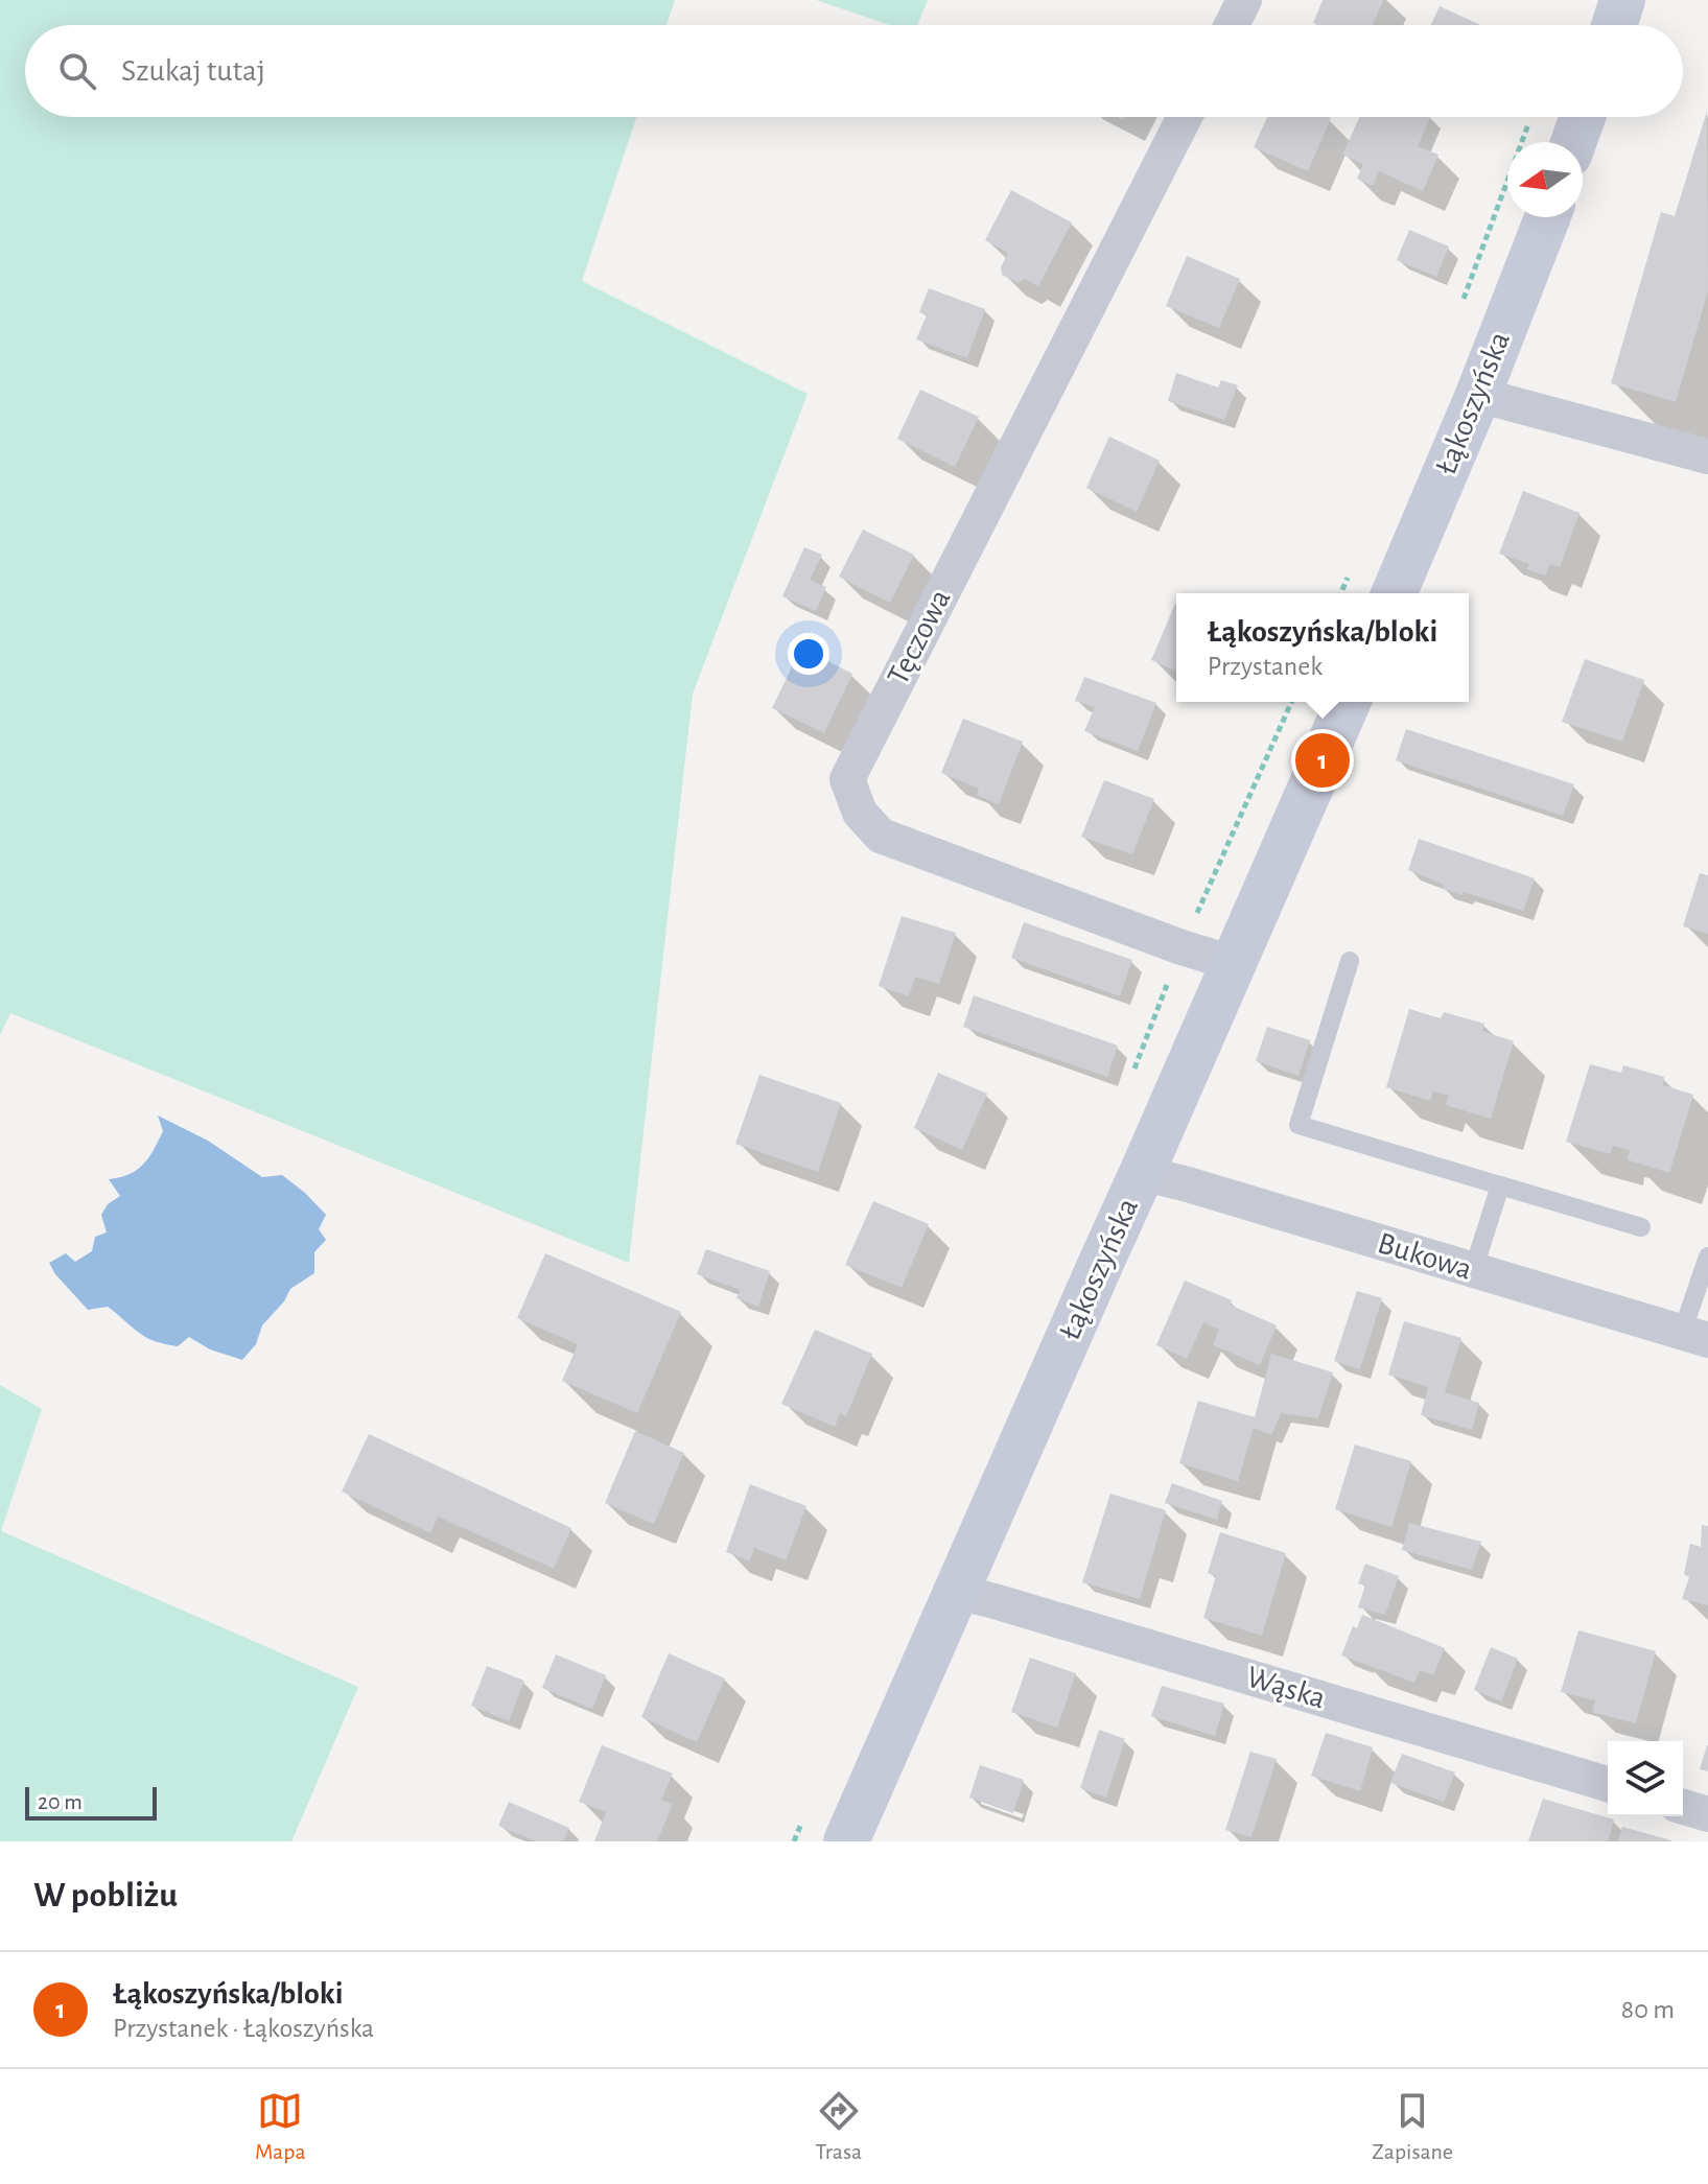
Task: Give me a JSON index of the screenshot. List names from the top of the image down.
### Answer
{
  "streets": {
    "street": [
      "Łąkoszyńska",
      "Tęczowa",
      "Bukowa",
      "Wąska"
    ]
  },
  "crossings": [
    ["Łąkoszyńska", "Tęczowa"],
    ["Łąkoszyńska", "Bukowa"],
    ["Łąkoszyńska", "Wąska"]
  ],
  "scale_bar": "20 m",
  "north": "left",
  "page": {
    "search": "Szukaj tutaj",
    "popup": ["Łąkoszyńska/bloki", "Przystanek"],
    "pins": "1",
    "scale": "20 m",
    "heading": "W pobliżu",
    "list": [
      {
        "mark": "1",
        "name": "Łąkoszyńska/bloki",
        "note": "Przystanek · Łąkoszyńska",
        "value": "80 m"
      }
    ],
    "nav": ["Mapa", "Trasa", "Zapisane"]
  }
}
